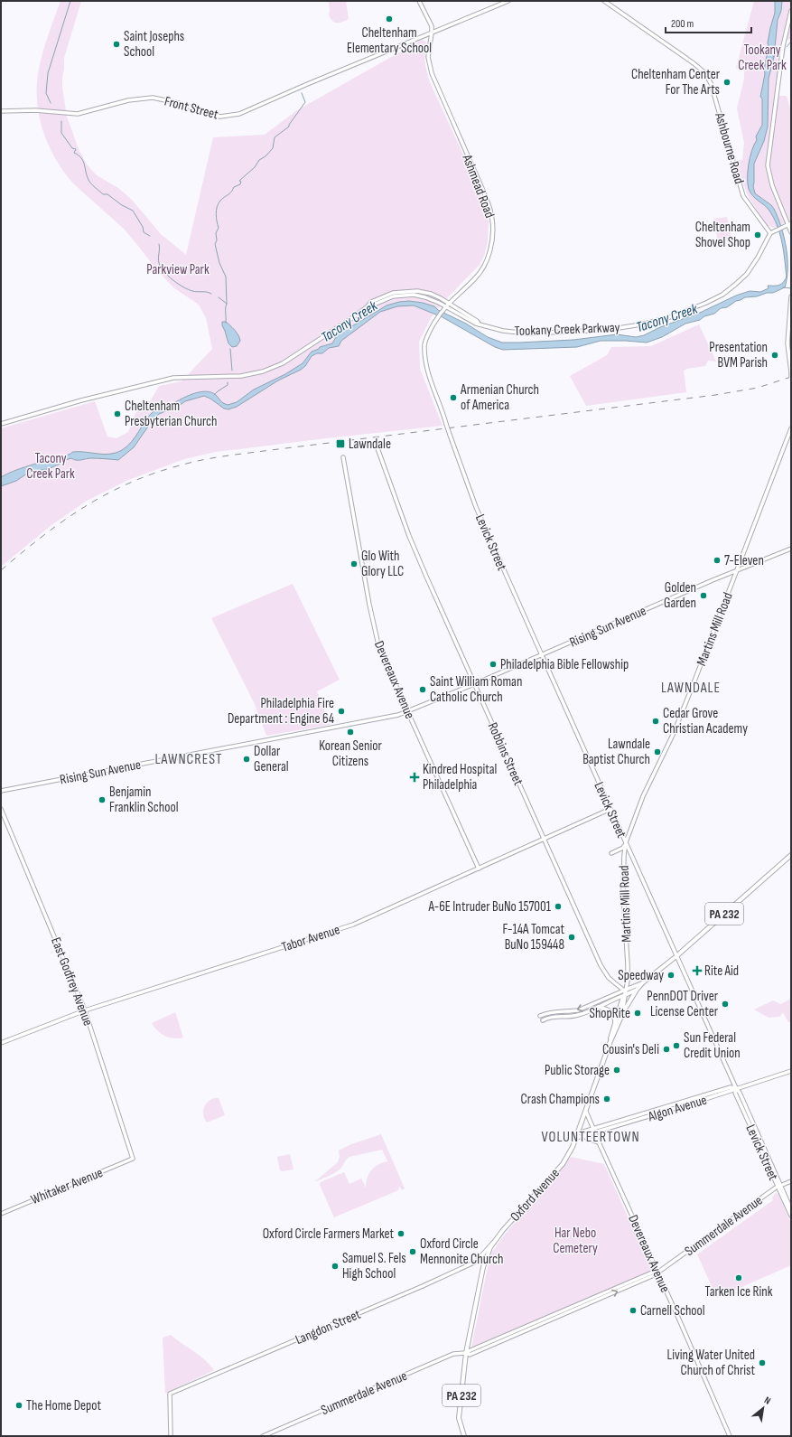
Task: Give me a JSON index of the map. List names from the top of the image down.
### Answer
{
  "streets": {
    "main road": ["Martins Mill Road", "PA 232", "Oxford Avenue"],
    "street": [
      "Front Street",
      "Ashbourne Road",
      "Ashmead Road",
      "Tookany Creek Parkway",
      "Levick Street",
      "Rising Sun Avenue",
      "Devereaux Avenue",
      "Robbins Street",
      "Tabor Avenue",
      "East Godfrey Avenue",
      "Algon Avenue",
      "Whitaker Avenue",
      "Summerdale Avenue",
      "Langdon Street"
    ]
  },
  "crossings": [
    ["Front Street", "Ashmead Road"],
    ["Ashbourne Road", "Tookany Creek Parkway"],
    ["Ashmead Road", "Tookany Creek Parkway"],
    ["Ashmead Road", "Levick Street"],
    ["Levick Street", "Rising Sun Avenue"],
    ["Levick Street", "Martins Mill Road"],
    ["Levick Street", "Tabor Avenue"],
    ["Levick Street", "Algon Avenue"],
    ["Levick Street", "Oxford Avenue"],
    ["Levick Street", "Summerdale Avenue"],
    ["Rising Sun Avenue", "Martins Mill Road"],
    ["Rising Sun Avenue", "Devereaux Avenue"],
    ["Rising Sun Avenue", "Robbins Street"],
    ["Martins Mill Road", "Robbins Street"],
    ["Martins Mill Road", "Oxford Avenue"],
    ["Devereaux Avenue", "Tabor Avenue"],
    ["Devereaux Avenue", "Algon Avenue"],
    ["Devereaux Avenue", "Oxford Avenue"],
    ["Devereaux Avenue", "Summerdale Avenue"],
    ["Robbins Street", "Tabor Avenue"],
    ["Robbins Street", "Oxford Avenue"],
    ["Tabor Avenue", "East Godfrey Avenue"],
    ["East Godfrey Avenue", "Whitaker Avenue"],
    ["Algon Avenue", "Oxford Avenue"],
    ["Oxford Avenue", "Summerdale Avenue"],
    ["Oxford Avenue", "Langdon Street"]
  ],
  "districts": ["LAWNDALE", "LAWNCREST", "VOLUNTEERTOWN"],
  "water": ["Tacony Creek"],
  "parks": [
    "Tookany Creek Park",
    "Parkview Park",
    "Tacony Creek Park",
    "Har Nebo Cemetery"
  ],
  "places": {
    "other": [
      "Cheltenham Elementary School",
      "Saint Josephs School",
      "Cheltenham Center For The Arts",
      "Cheltenham Shovel Shop",
      "Presentation BVM Parish",
      "Armenian Church of America",
      "Cheltenham Presbyterian Church",
      "7-Eleven",
      "Glo With Glory LLC",
      "Golden Garden",
      "Philadelphia Bible Fellowship",
      "Saint William Roman Catholic Church",
      "Philadelphia Fire Department : Engine 64",
      "Cedar Grove Christian Academy",
      "Korean Senior Citizens",
      "Lawndale Baptist Church",
      "Dollar General",
      "Benjamin Franklin School",
      "A-6E Intruder BuNo 157001",
      "F-14A Tomcat BuNo 159448",
      "Speedway",
      "PennDOT Driver License Center",
      "ShopRite",
      "Sun Federal Credit Union",
      "Cousin's Deli",
      "Public Storage",
      "Crash Champions",
      "Oxford Circle Farmers Market",
      "Oxford Circle Mennonite Church",
      "Samuel S. Fels High School",
      "Tarken Ice Rink",
      "Carnell School",
      "Living Water United Church of Christ",
      "The Home Depot"
    ],
    "transit": ["Lawndale"],
    "health": ["Kindred Hospital Philadelphia", "Rite Aid"]
  },
  "scale_bar": "200 m",
  "north": "top right"
}
